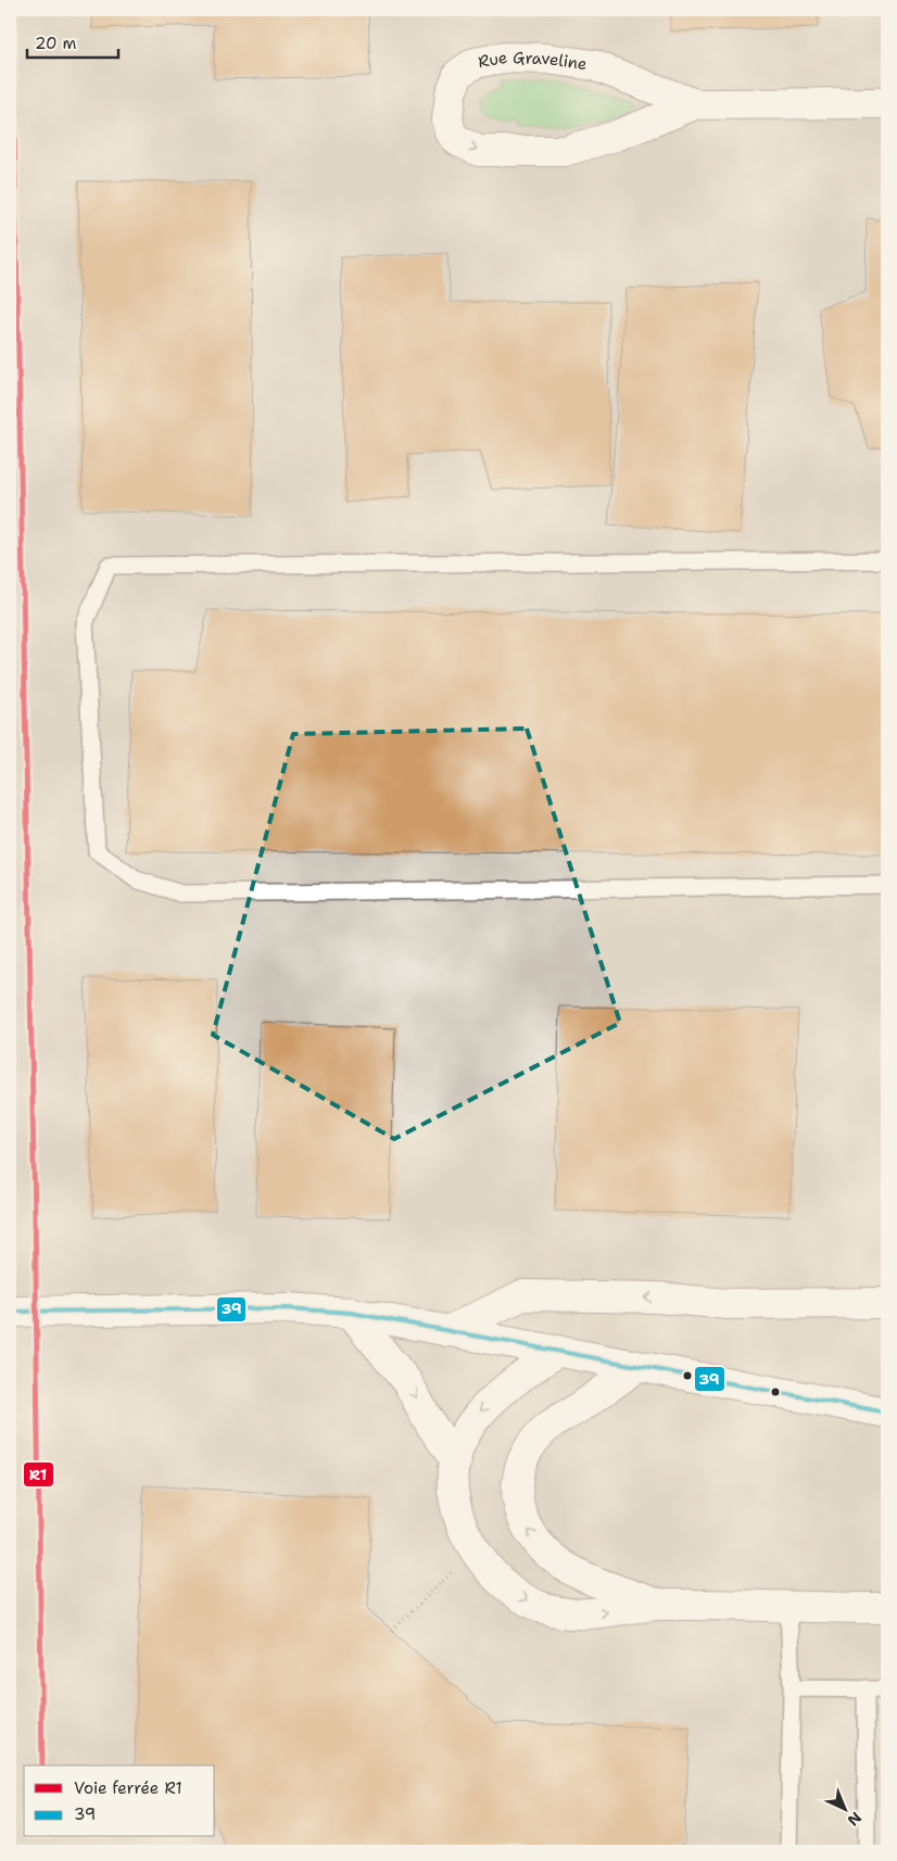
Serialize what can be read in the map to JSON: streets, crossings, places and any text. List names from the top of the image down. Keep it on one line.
{"streets":{"street":["Rue Graveline"]},"lines":["rail line R1","transit line 39"],"legend":["Voie ferrée R1","39"],"scale_bar":"20 m","north":"bottom right"}
